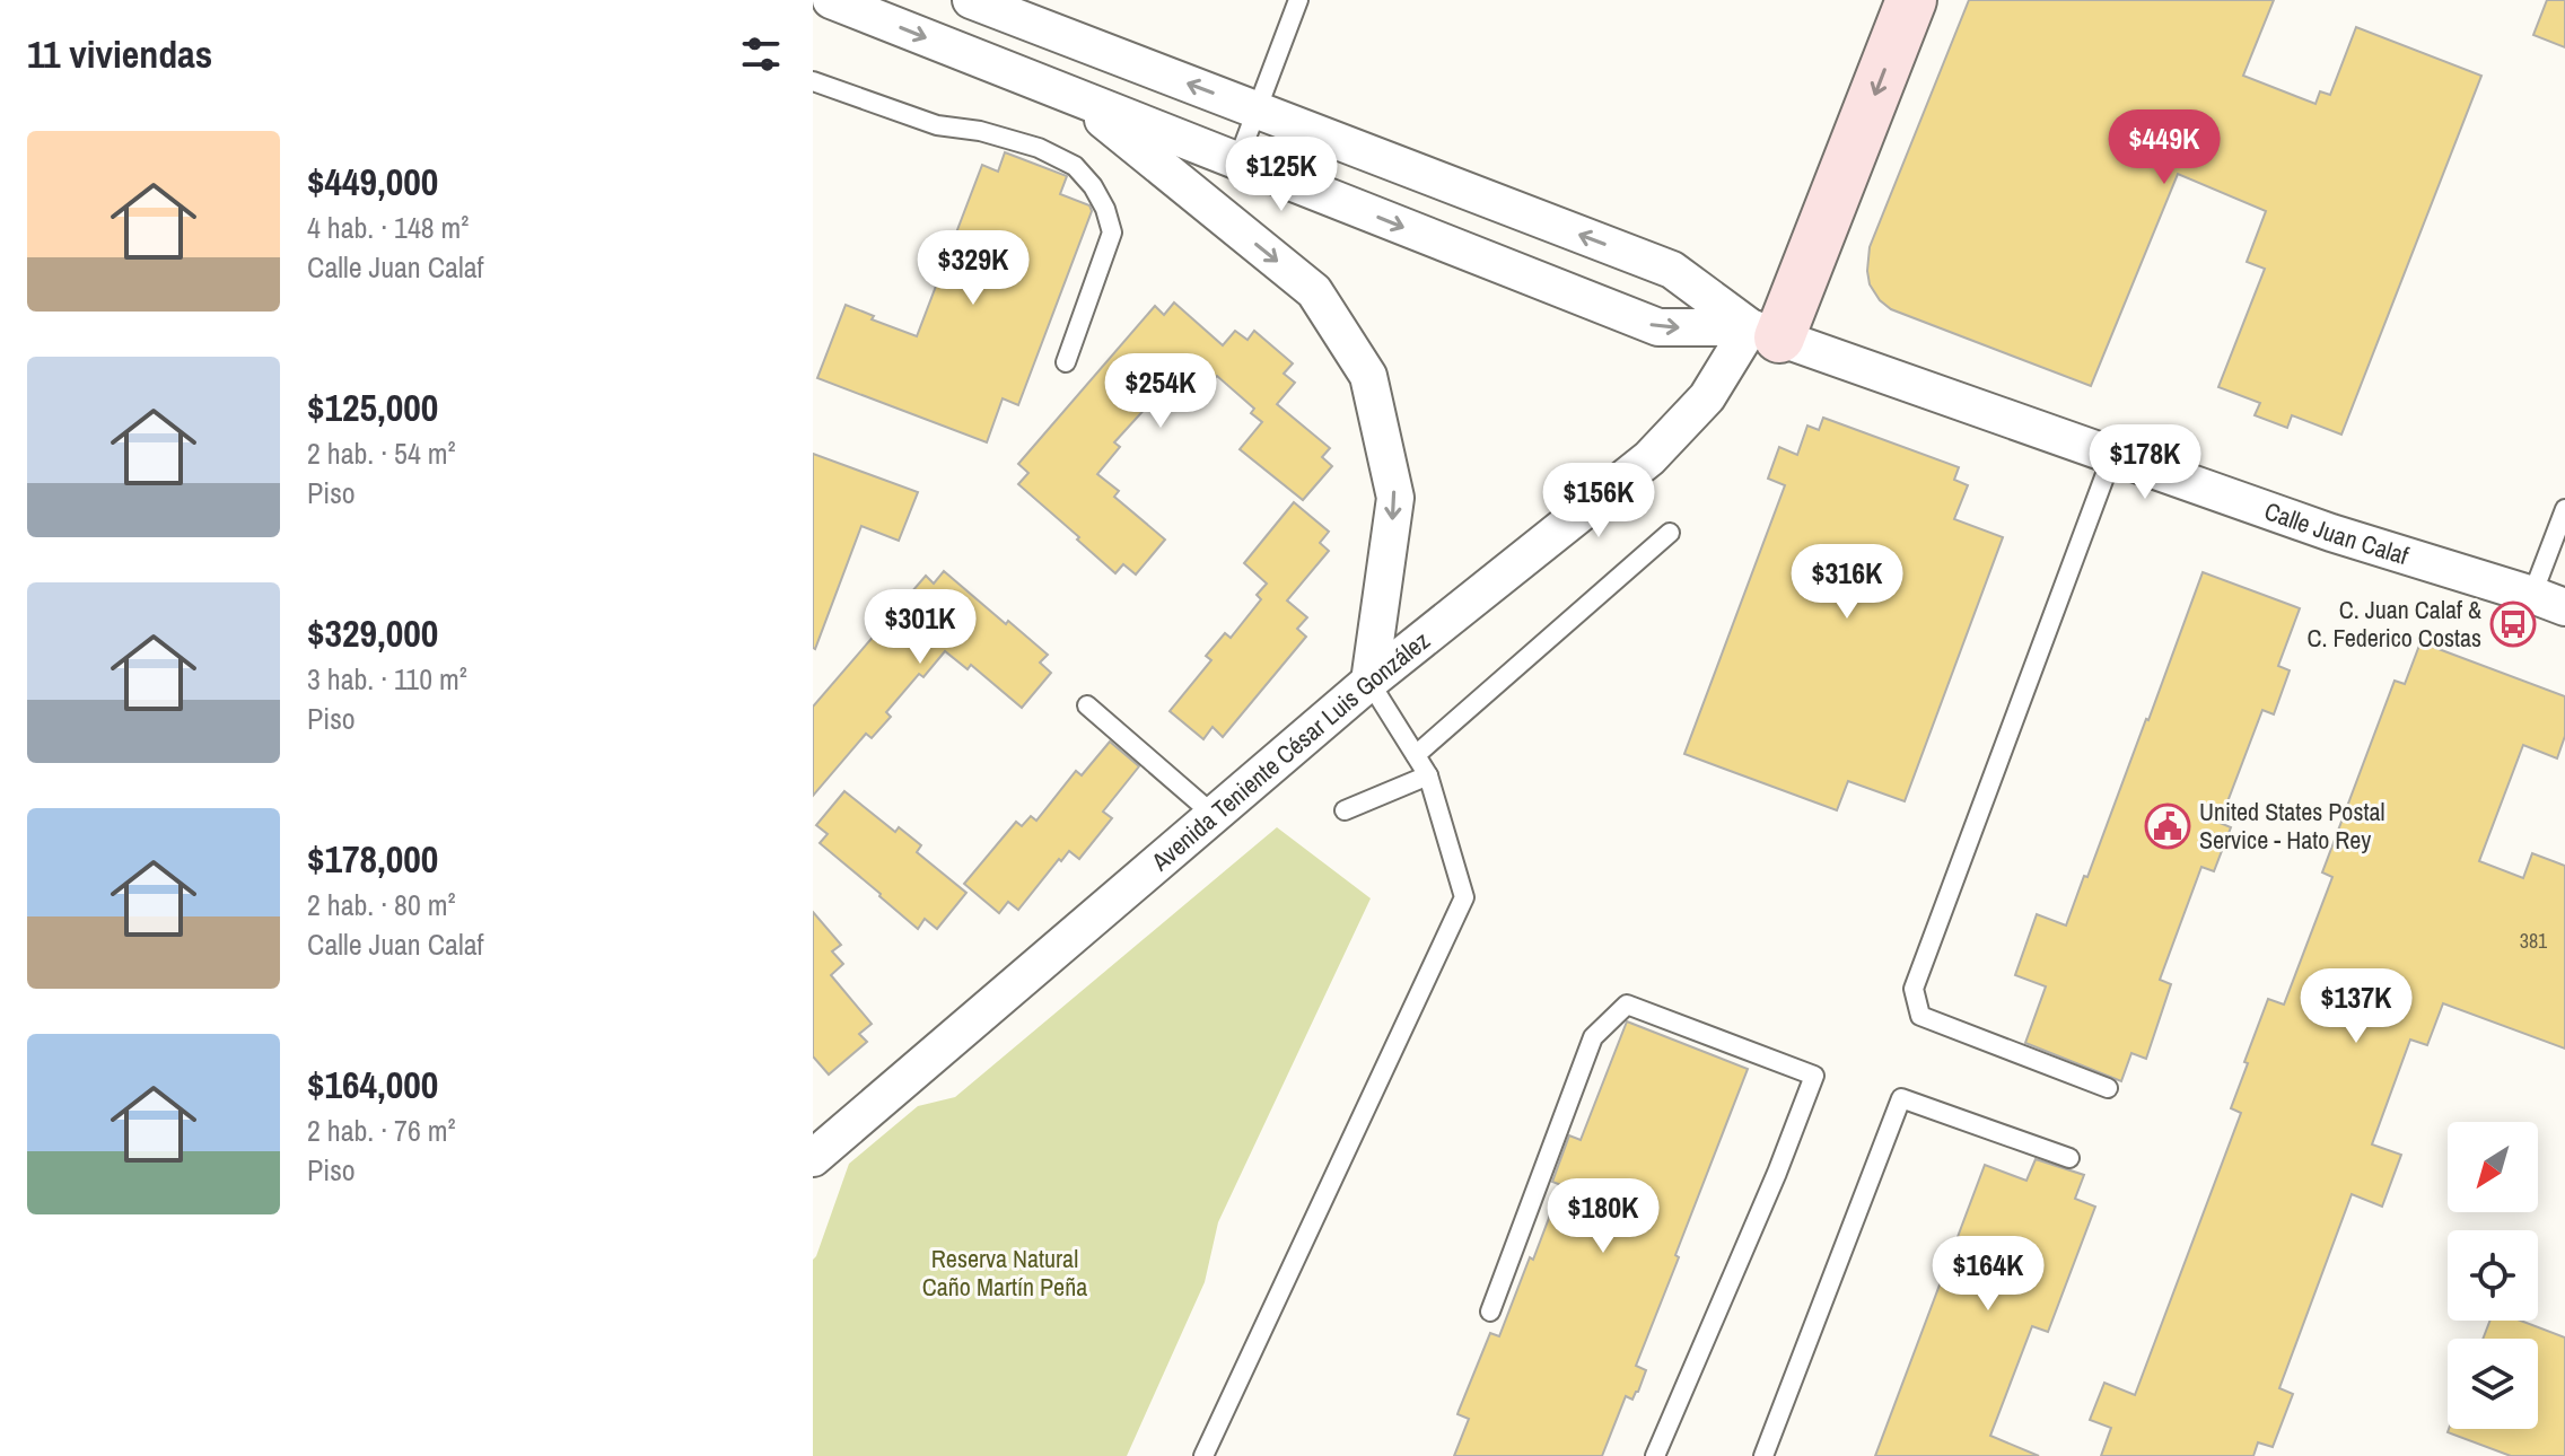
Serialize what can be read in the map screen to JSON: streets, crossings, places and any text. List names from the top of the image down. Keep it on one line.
{"streets":{"street":["Calle Juan Calaf","Avenida Teniente César Luis González"]},"crossings":[["Calle Juan Calaf","Avenida Teniente César Luis González"]],"parks":["Reserva Natural Caño Martín Peña"],"places":{"bus stop":["C. Juan Calaf & C. Federico Costas"],"public building":["United States Postal Service - Hato Rey"]},"house_numbers":["381"],"north":"bottom left","page":{"heading":"11 viviendas","list":[{"name":"$449,000","note":"4 hab. · 148 m² · Calle Juan Calaf"},{"name":"$125,000","note":"2 hab. · 54 m² · Piso"},{"name":"$329,000","note":"3 hab. · 110 m² · Piso"},{"name":"$178,000","note":"2 hab. · 80 m² · Calle Juan Calaf"},{"name":"$164,000","note":"2 hab. · 76 m² · Piso"}],"price":["$449K","$125K","$329K","$254K","$178K","$156K","$316K","$301K","$137K","$180K","$164K"]}}
